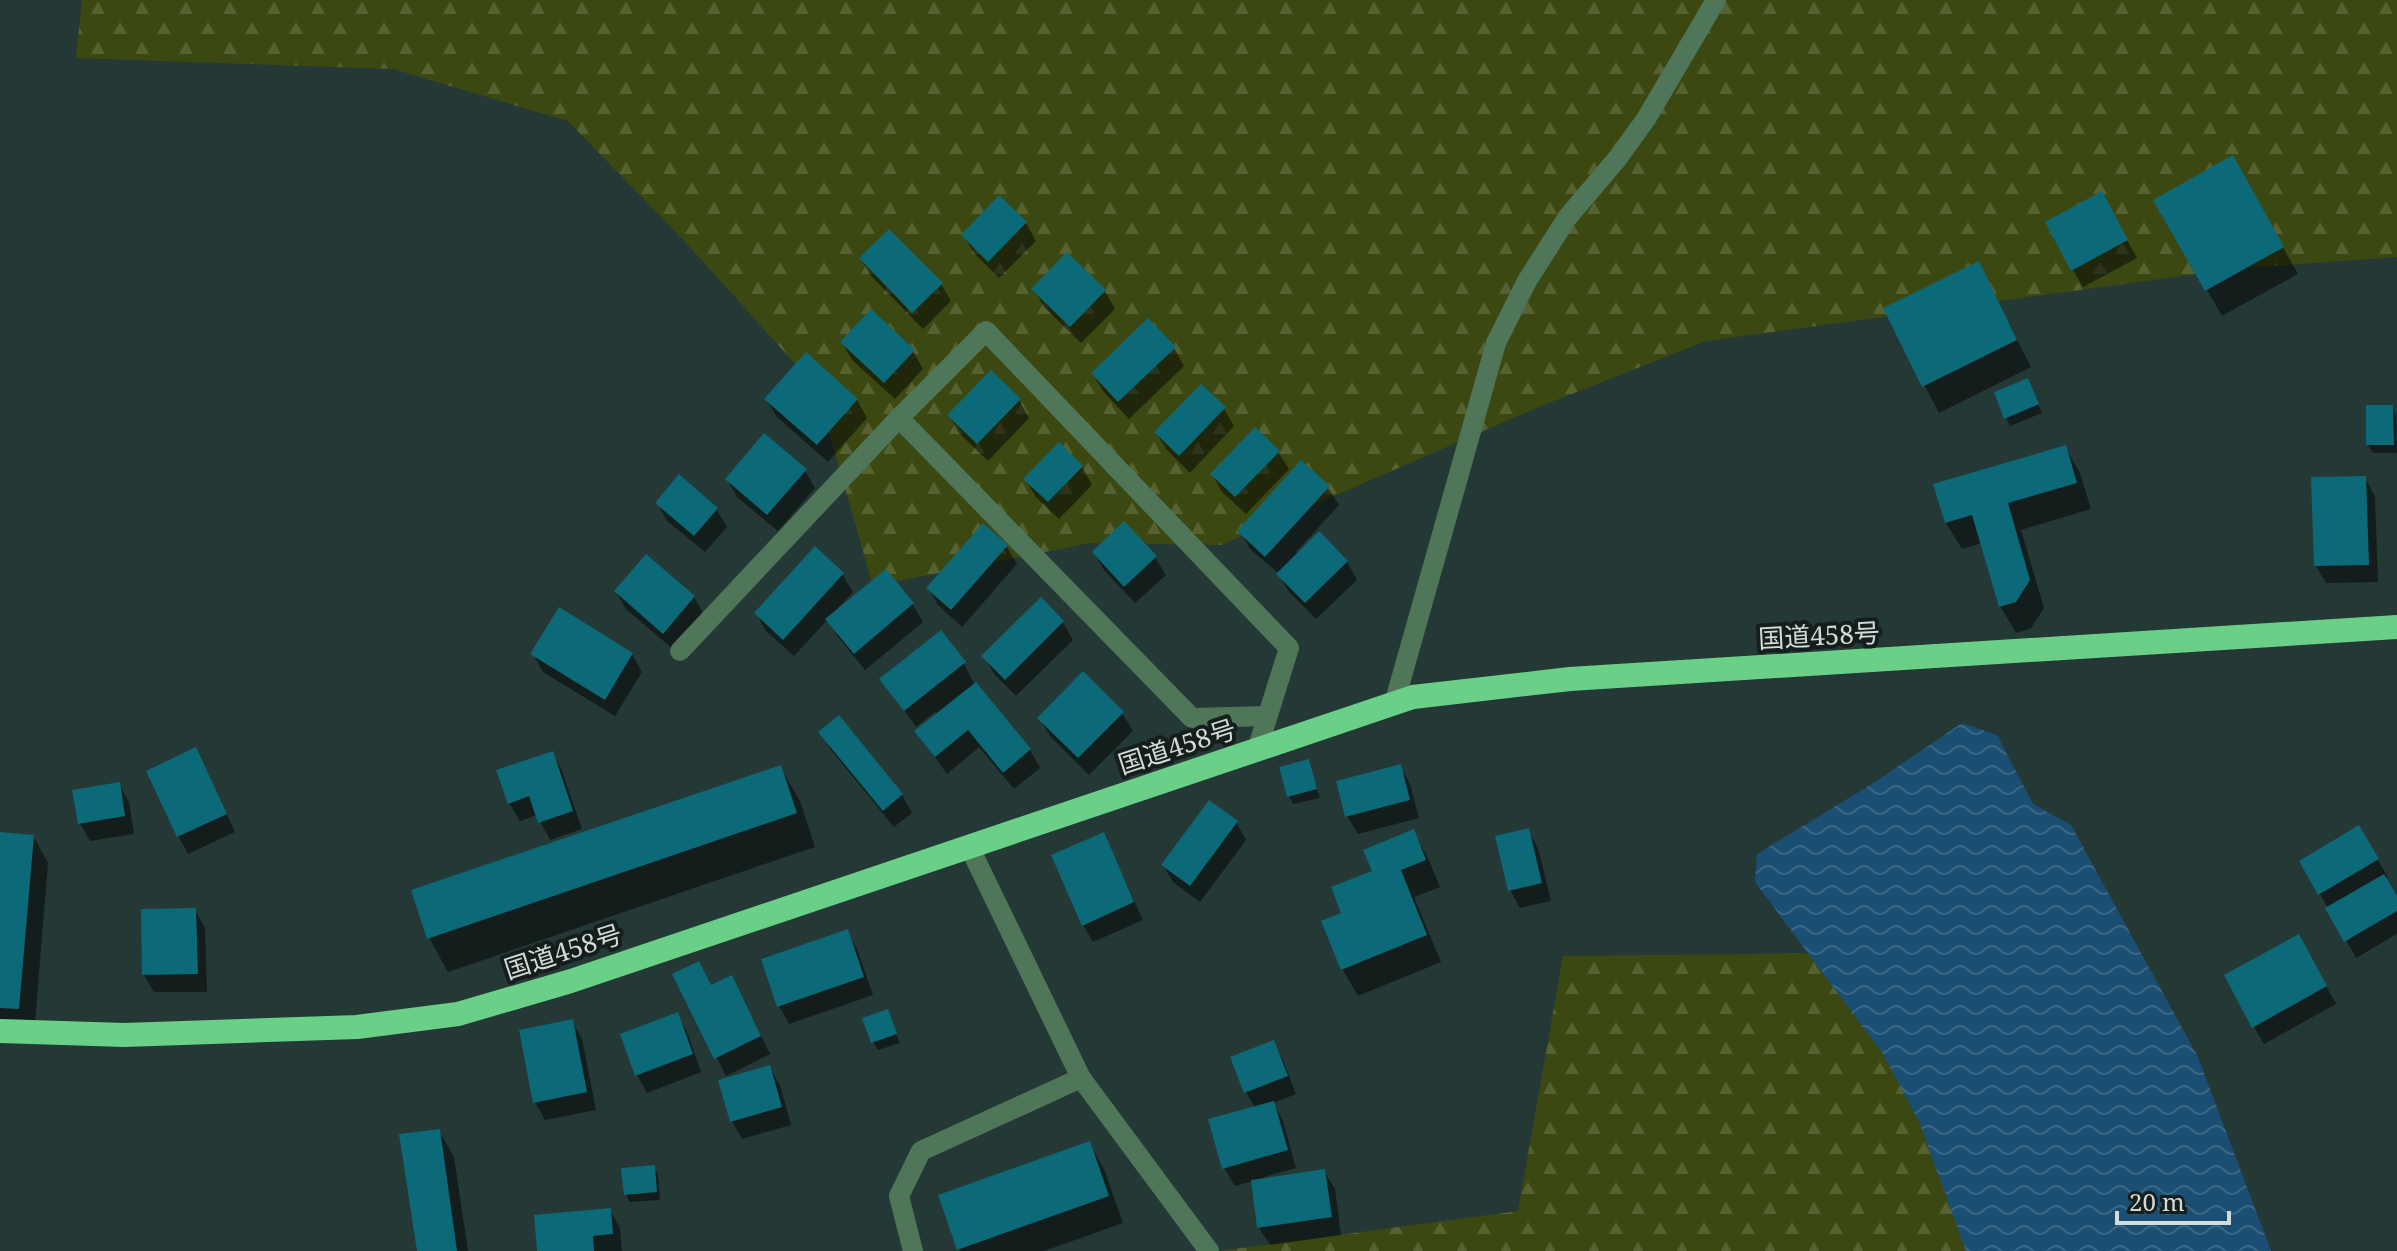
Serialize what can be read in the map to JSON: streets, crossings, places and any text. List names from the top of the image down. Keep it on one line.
{"streets":{"highway":["国道458号"]},"scale_bar":"20 m"}
